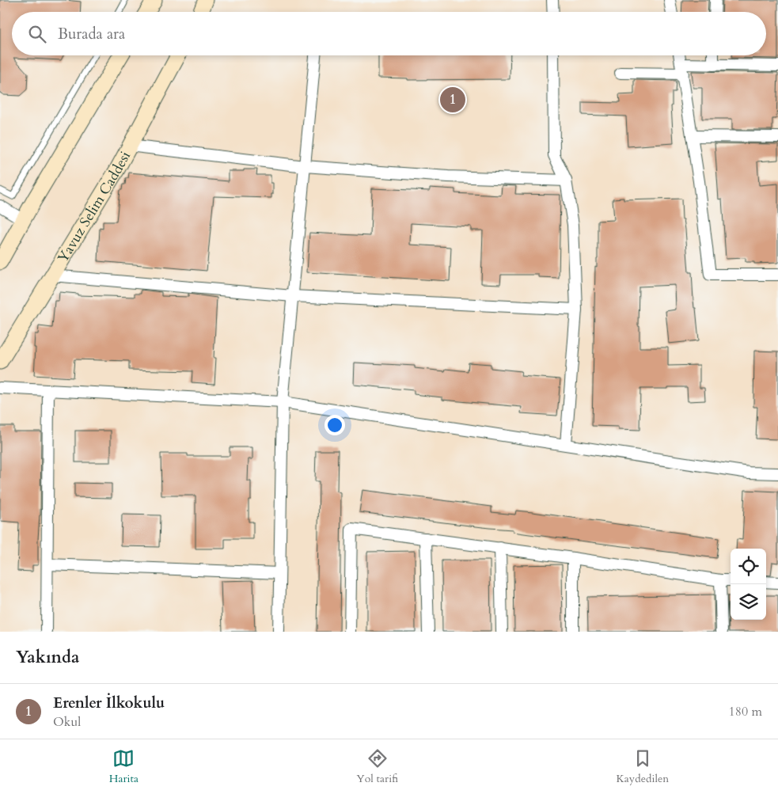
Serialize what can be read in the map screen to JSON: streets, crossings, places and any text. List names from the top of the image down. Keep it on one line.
{"streets":{"main road":["Yavuz Selim Caddesi"]},"page":{"search":"Burada ara","pins":"1","heading":"Yakında","list":[{"mark":"1","name":"Erenler İlkokulu","note":"Okul","value":"180 m"}],"nav":["Harita","Yol tarifi","Kaydedilen"]}}
